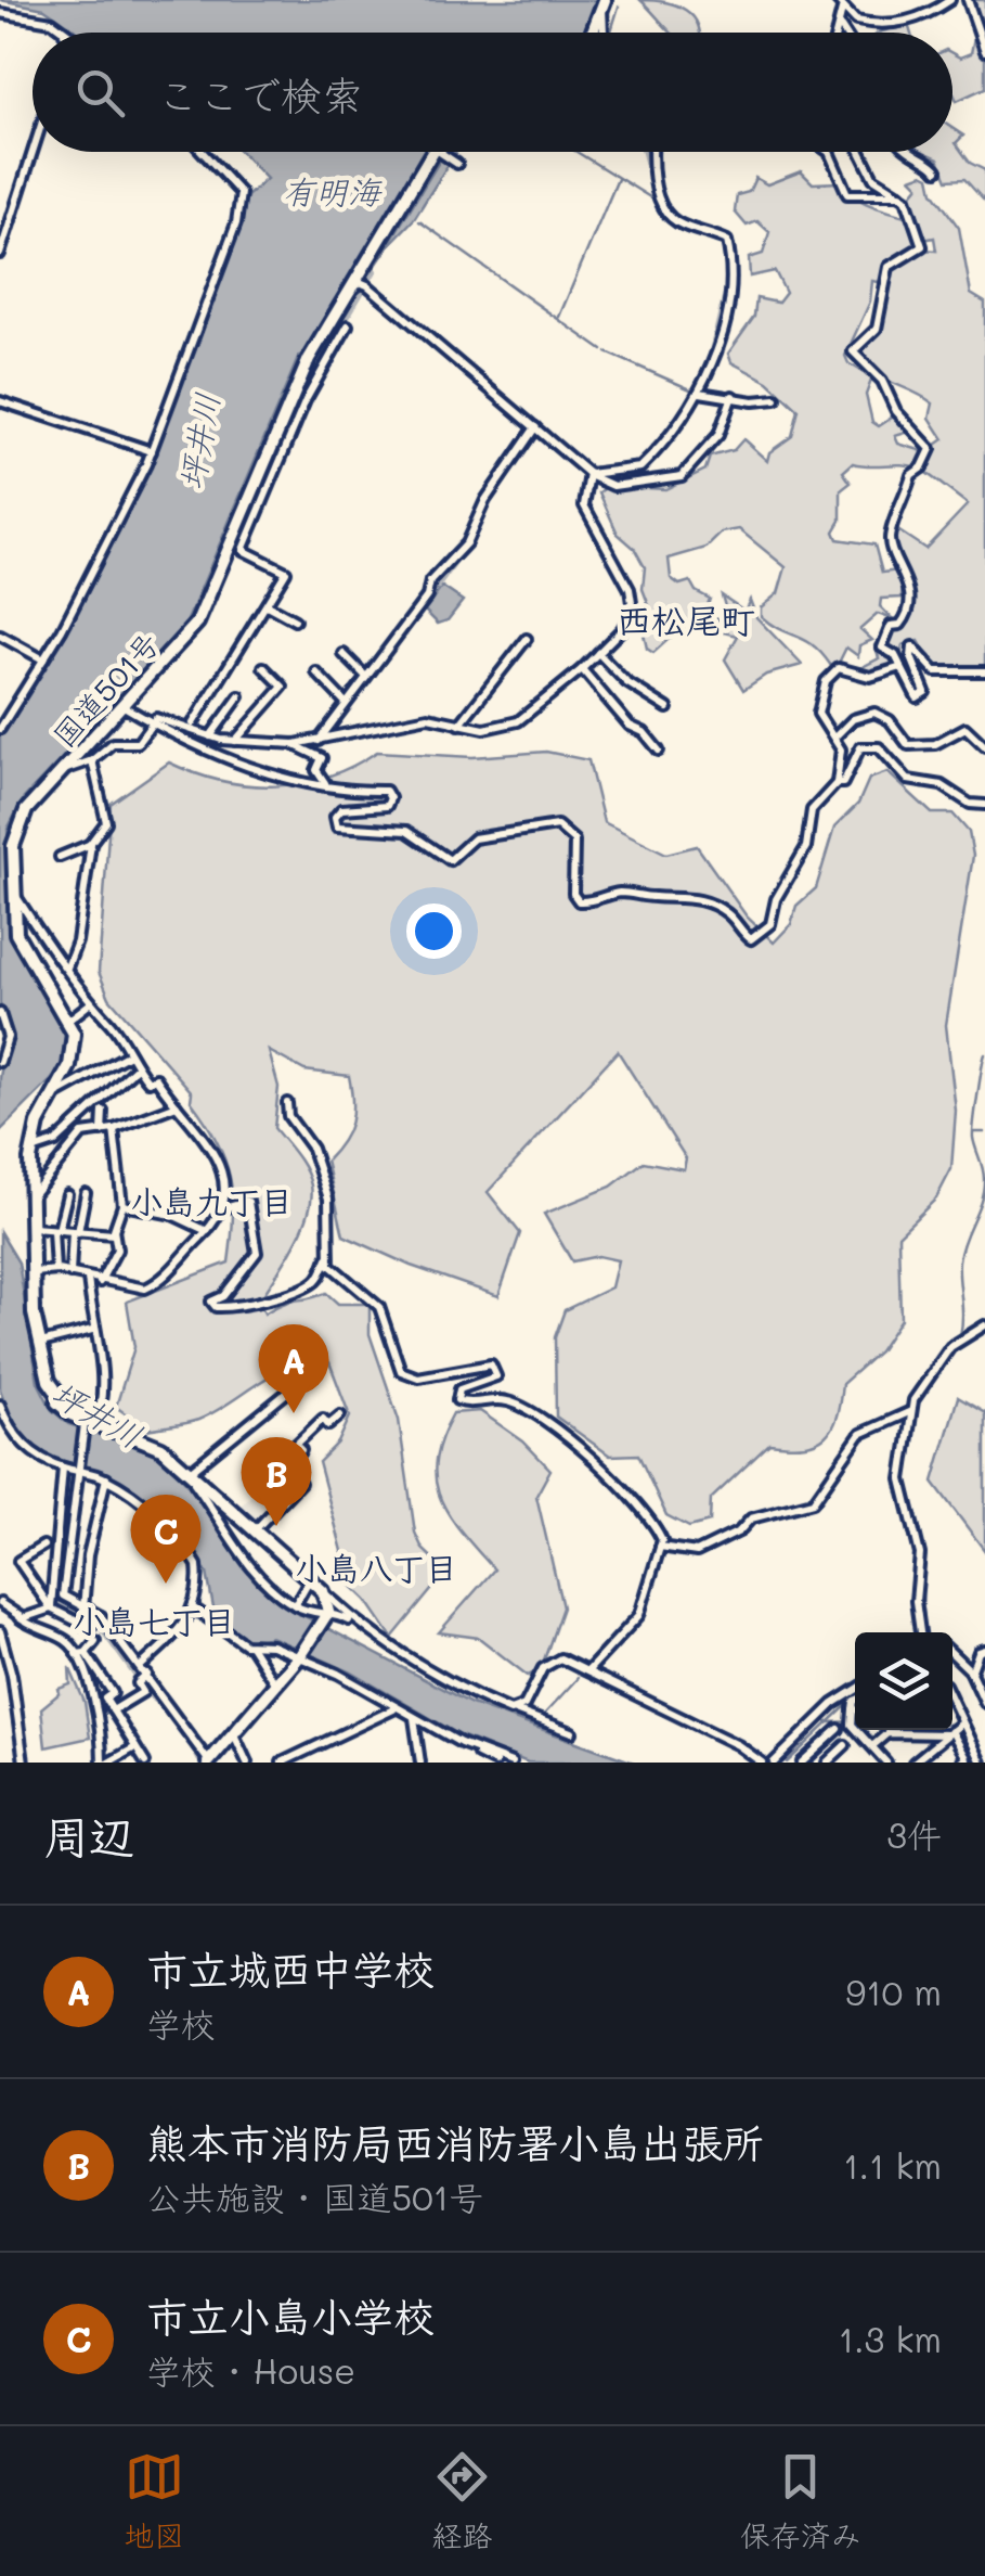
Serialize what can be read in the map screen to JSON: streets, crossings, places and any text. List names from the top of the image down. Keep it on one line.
{"streets":{"highway":["国道501号"]},"districts":["西松尾町","小島九丁目","小島八丁目","小島七丁目"],"water":["有明海","坪井川"],"page":{"search":"ここで検索","pins":["A","B","C"],"heading":["周辺","3件"],"list":[{"mark":"A","name":"市立城西中学校","note":"学校","value":"910 m"},{"mark":"B","name":"熊本市消防局西消防署小島出張所","note":"公共施設 · 国道501号","value":"1.1 km"},{"mark":"C","name":"市立小島小学校","note":"学校 · House","value":"1.3 km"}],"nav":["地図","経路","保存済み"]}}
